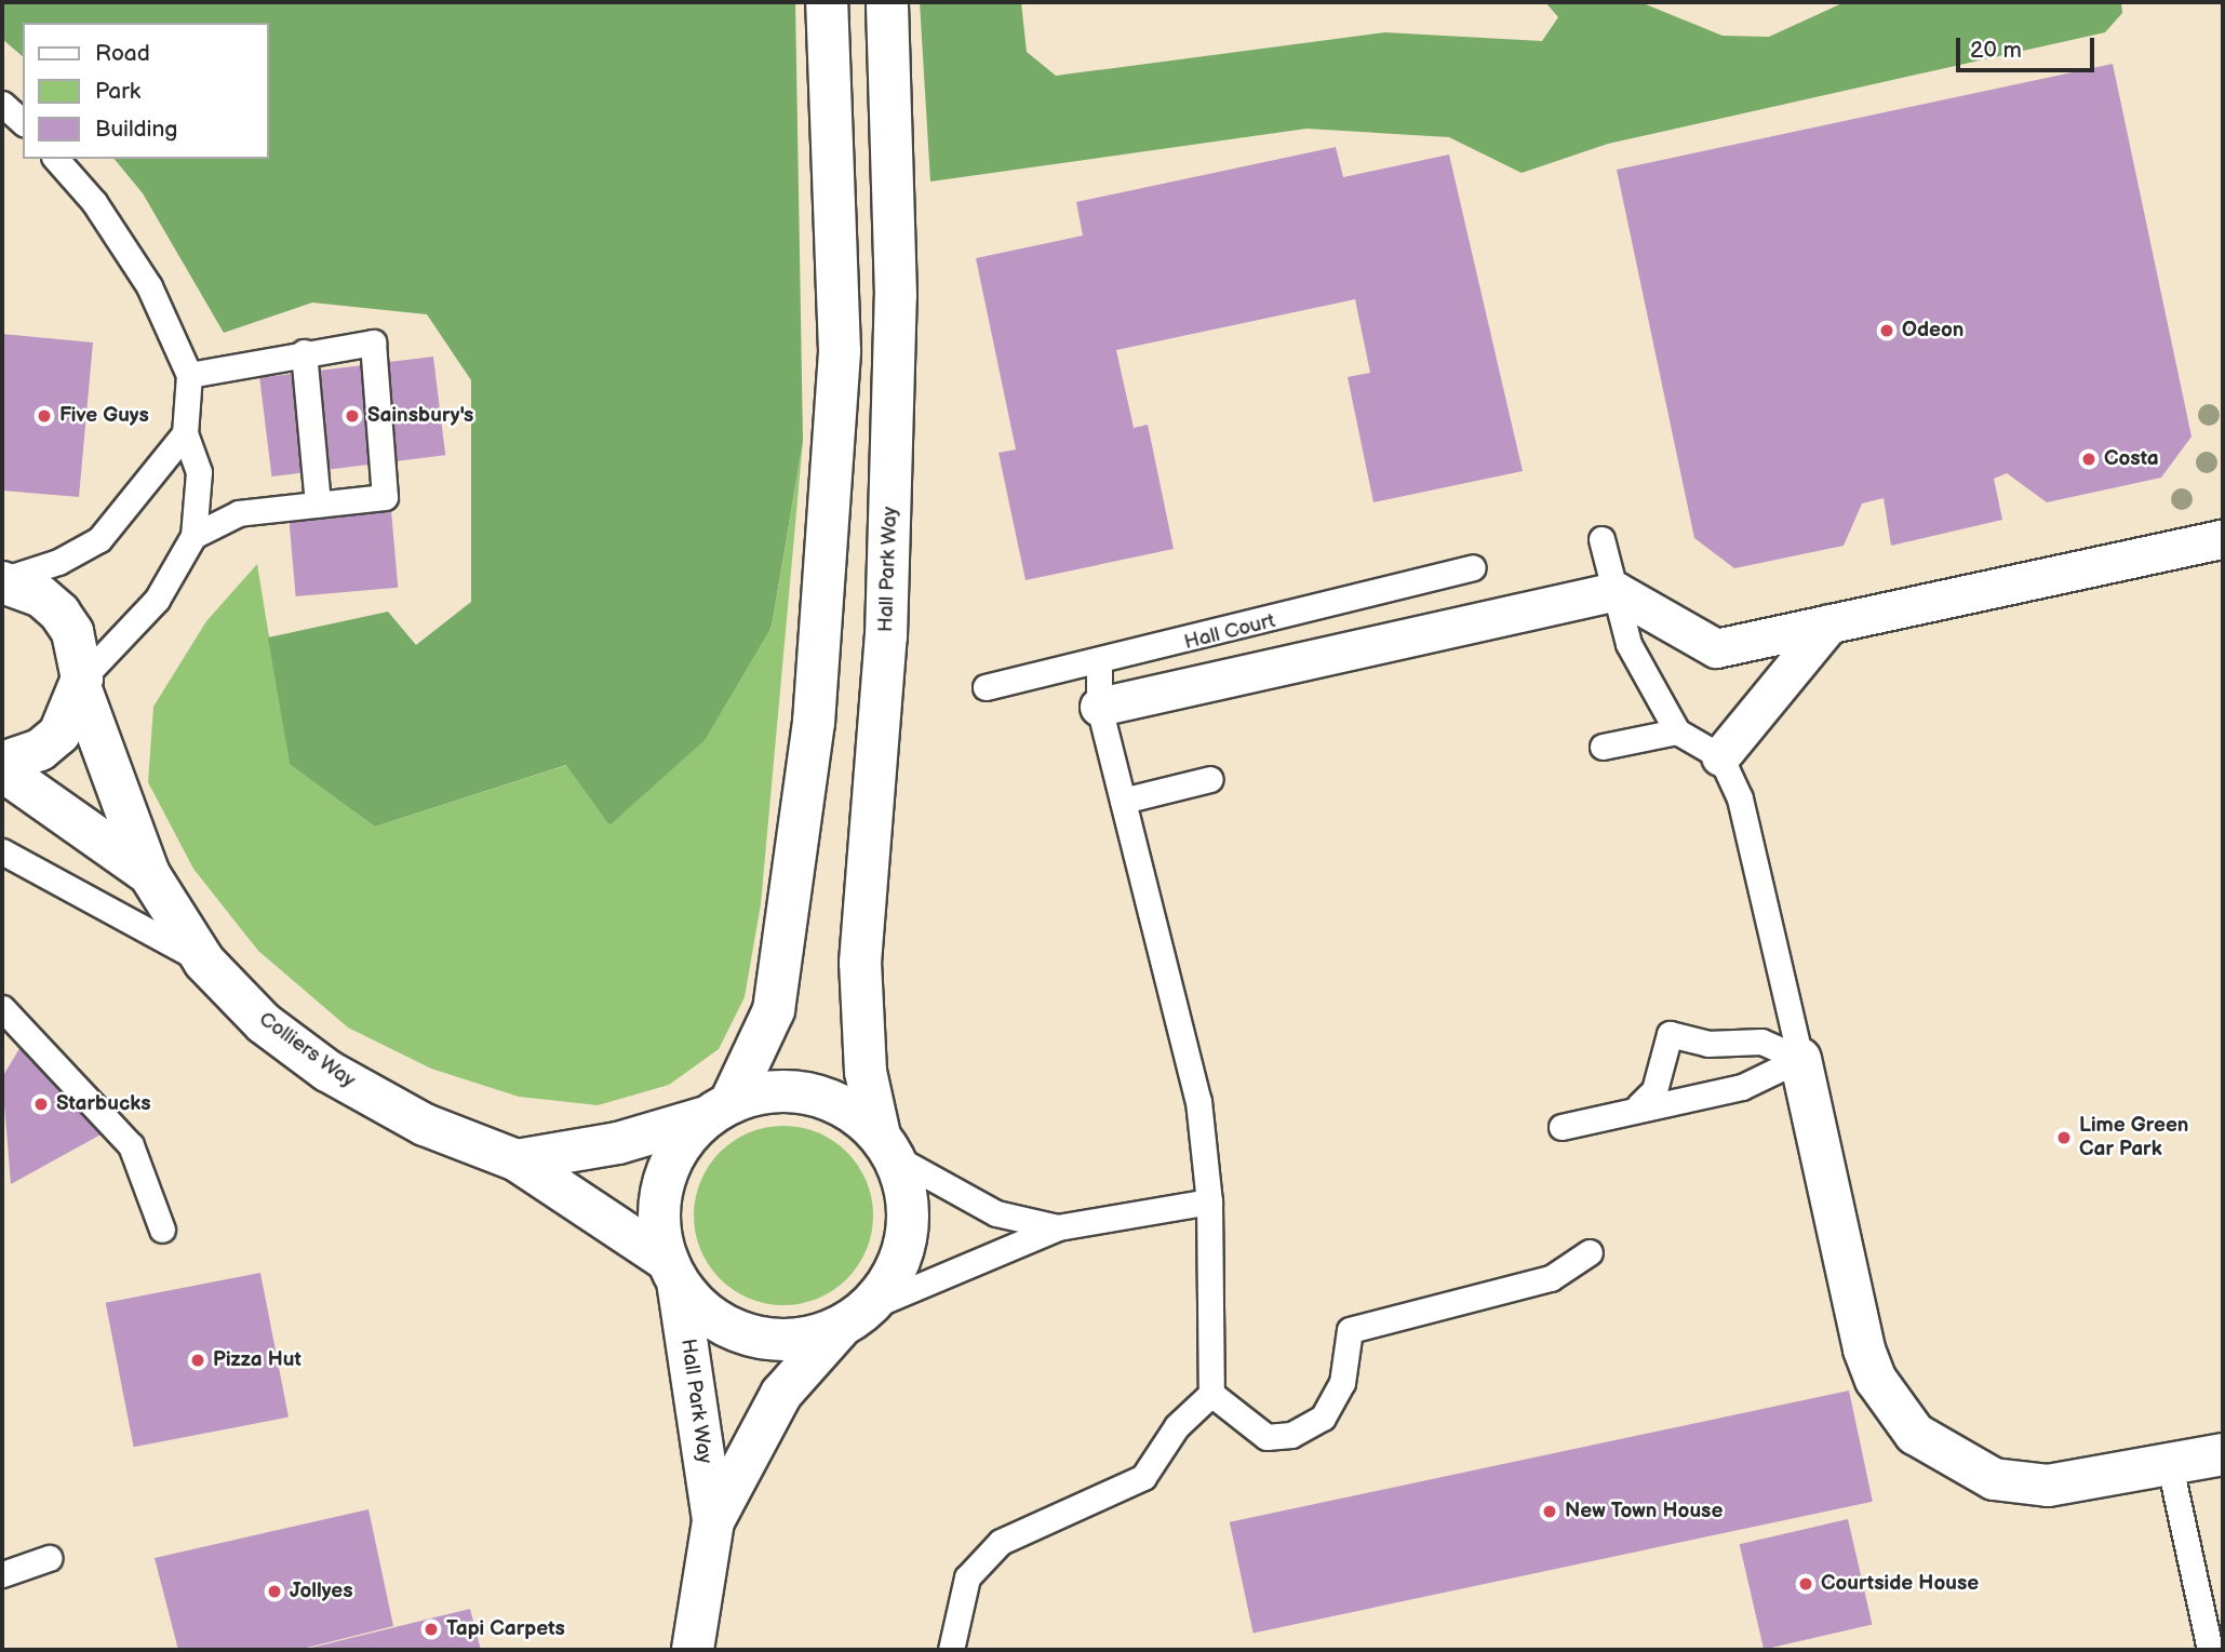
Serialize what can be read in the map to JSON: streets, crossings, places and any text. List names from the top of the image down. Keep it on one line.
{"streets":{"main road":["Hall Park Way","Colliers Way"],"lane":["Hall Court"]},"crossings":[["Hall Park Way","Colliers Way"]],"places":["Odeon","Five Guys","Sainsbury's","Costa","Starbucks","Lime Green Car Park","Pizza Hut","New Town House","Courtside House","Jollyes","Tapi Carpets"],"legend":["Road","Park","Building"],"scale_bar":"20 m"}
